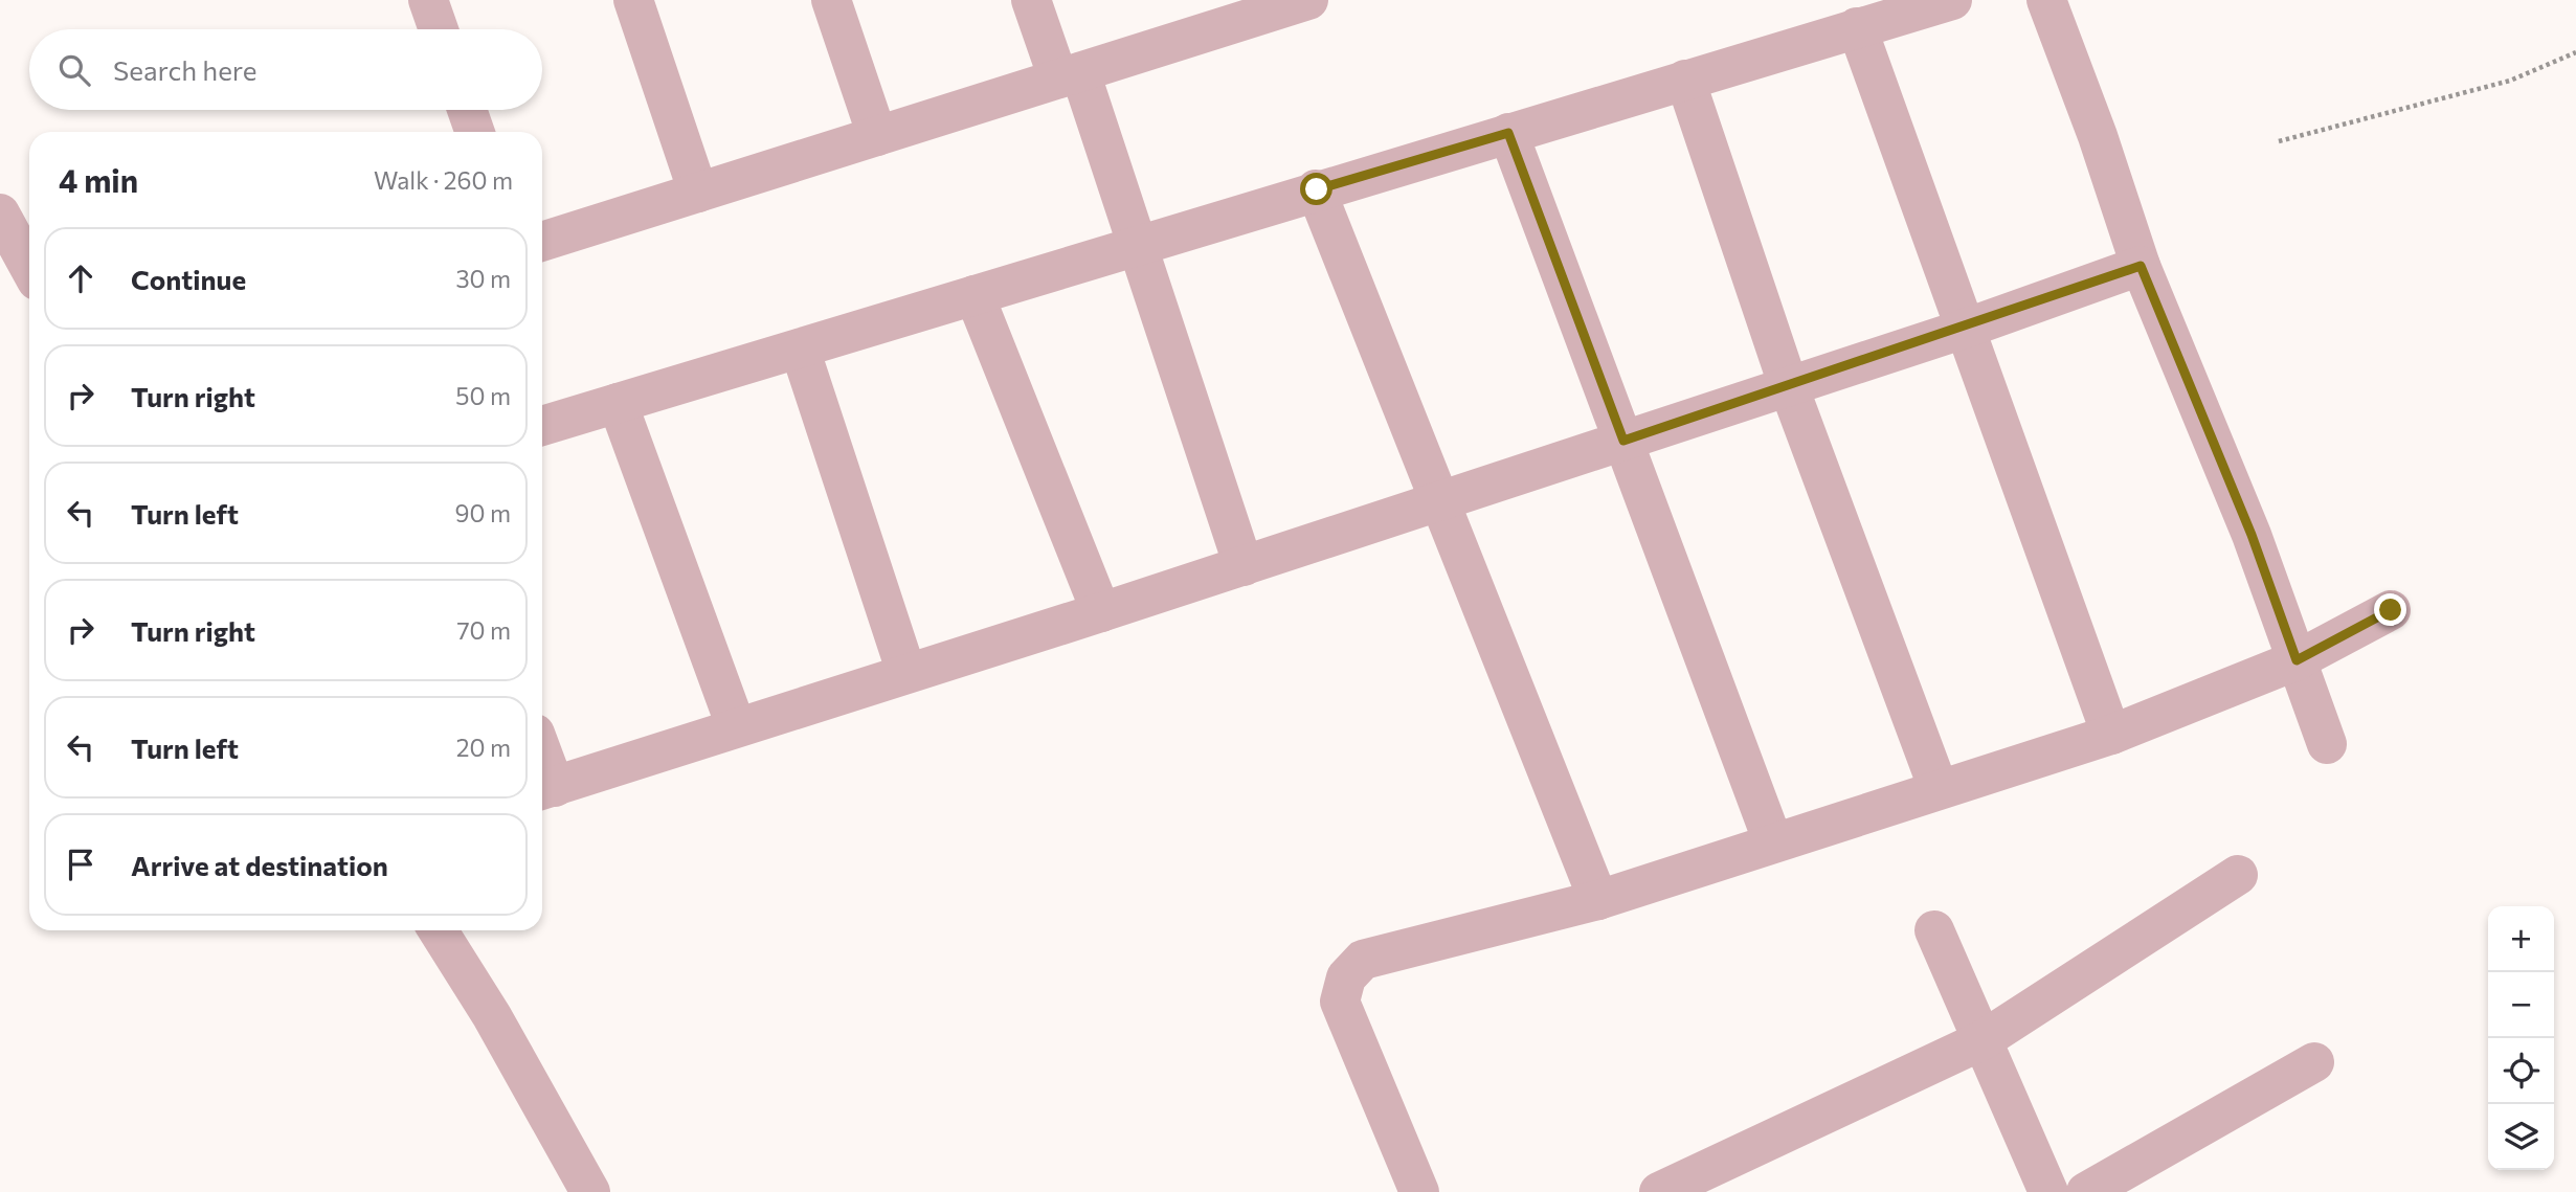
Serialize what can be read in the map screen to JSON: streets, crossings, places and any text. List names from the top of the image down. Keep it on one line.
{"page":{"search":"Search here","heading":["4 min","Walk · 260 m"],"list":[["Continue","30 m"],["Turn right","50 m"],["Turn left","90 m"],["Turn right","70 m"],["Turn left","20 m"],"Arrive at destination"],"map_buttons":["+","−"]}}
